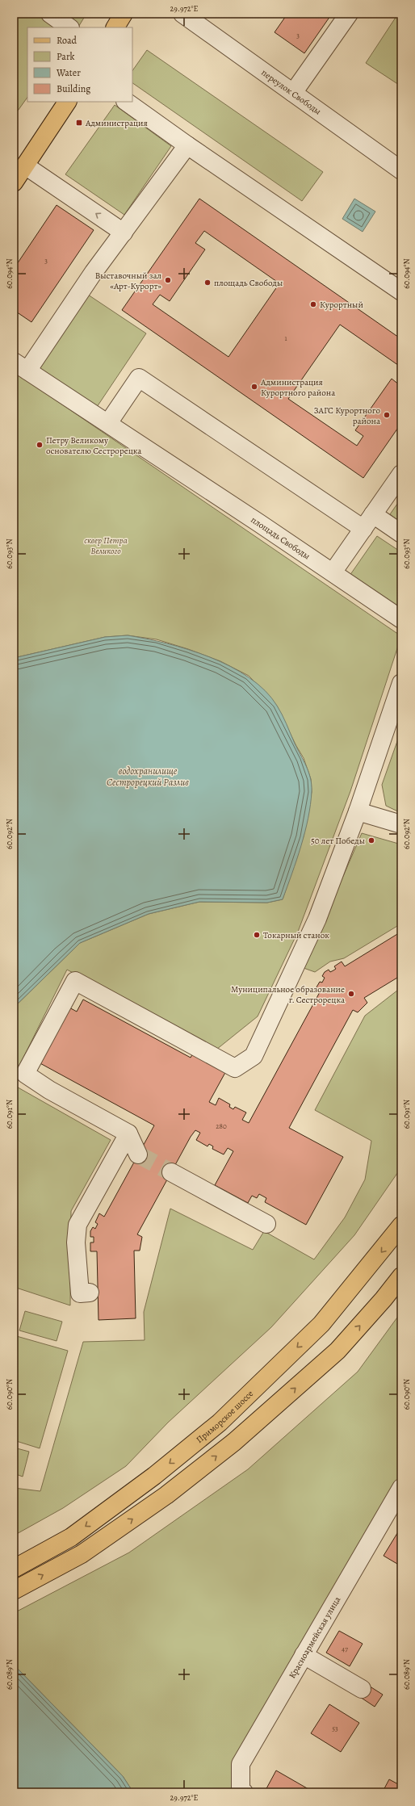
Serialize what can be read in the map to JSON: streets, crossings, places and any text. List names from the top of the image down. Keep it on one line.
{"streets":{"main road":["Приморское шоссе"],"street":["переулок Свободы","площадь Свободы","Красноармейская улица"]},"water":["водохранилище Сестрорецкий Разлив"],"parks":["сквер Петра Великого"],"places":{"transit":["Администрация"],"other":["Выставочный зал «Арт-Курорт»","площадь Свободы","Курортный","Администрация Курортного района","ЗАГС Курортного района","Петру Великому основателю Сестрорецка","50 лет Победы","Токарный станок","Муниципальное образование г. Сестрорецка"]},"house_numbers":["3","3","1","280","47","53"],"legend":["Road","Park","Water","Building"],"coordinates":["29.972°E","60.094°N","60.093°N","60.092°N","60.091°N","60.090°N","60.089°N"]}
